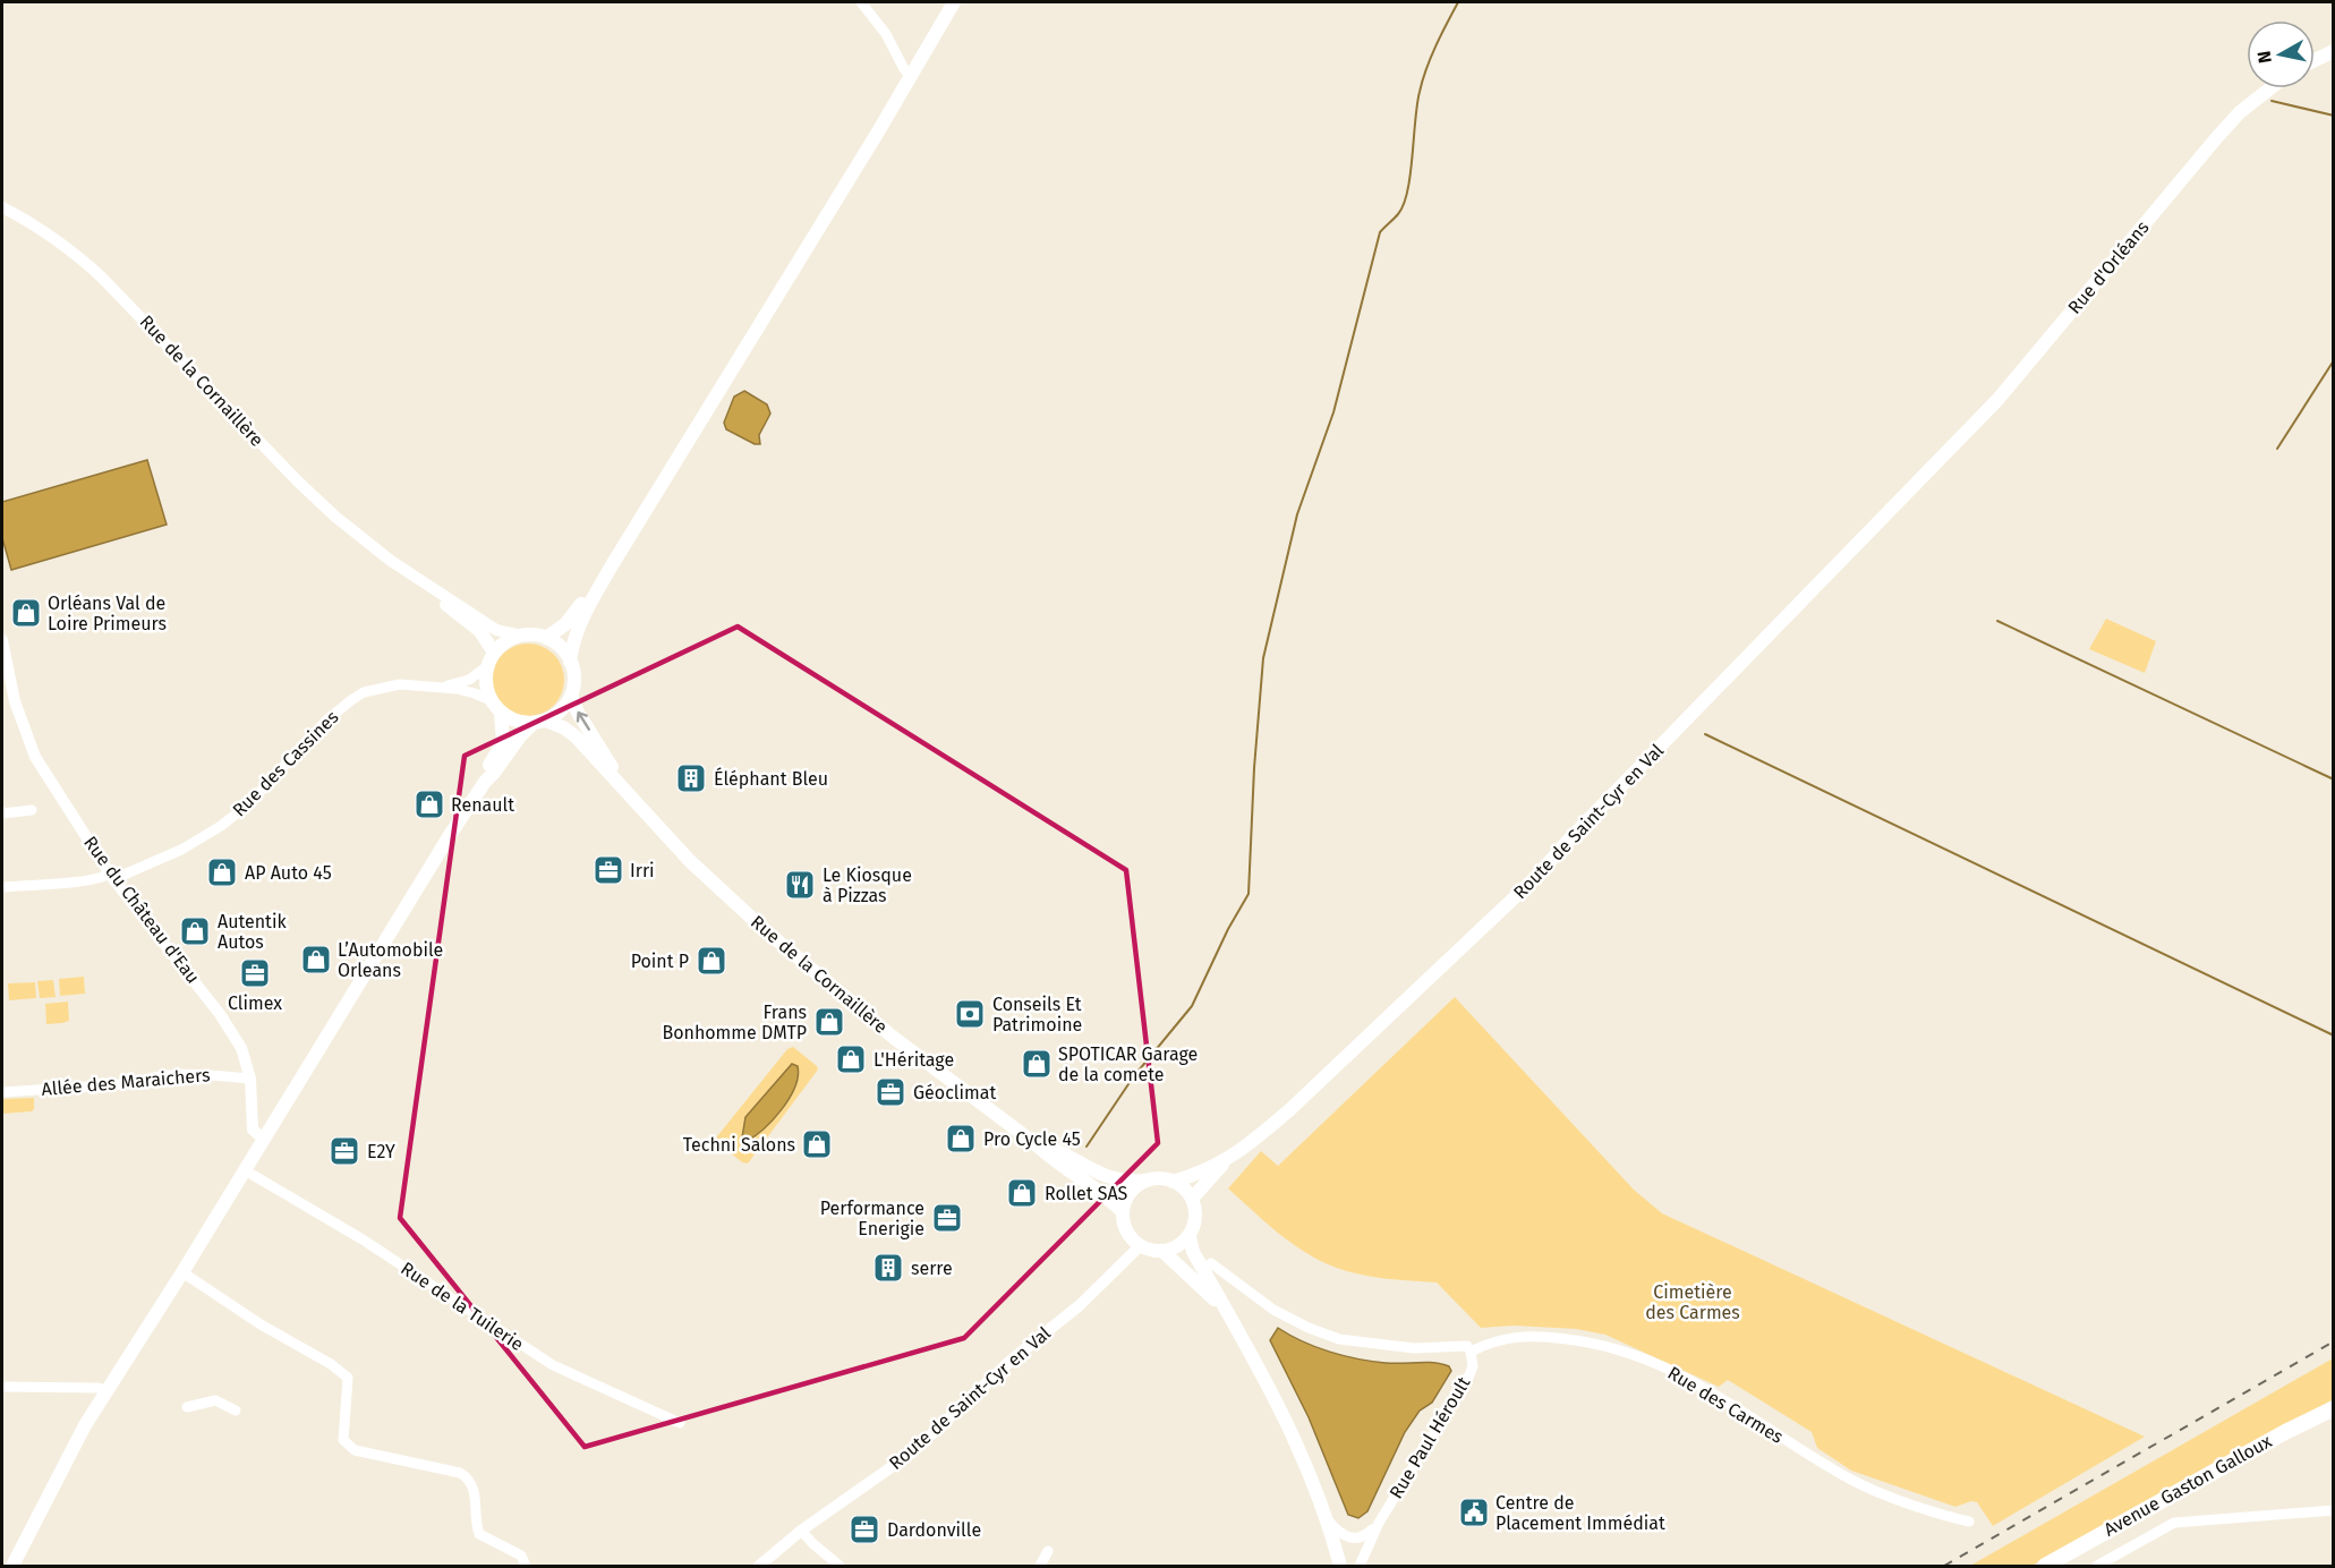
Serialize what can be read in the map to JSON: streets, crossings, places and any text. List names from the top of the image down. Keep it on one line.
{"streets":{"main road":["Rue d'Orléans","Rue de la Cornaillère","Route de Saint-Cyr en Val","Avenue Gaston Galloux"],"street":["Rue des Cassines","Rue du Château d'Eau","Allée des Maraichers","Rue de la Tuilerie","Rue des Carmes","Rue Paul Héroult"]},"crossings":[["Rue d'Orléans","Route de Saint-Cyr en Val"],["Rue de la Cornaillère","Rue des Cassines"],["Rue de la Cornaillère","Route de Saint-Cyr en Val"],["Rue des Cassines","Rue du Château d'Eau"],["Rue du Château d'Eau","Allée des Maraichers"],["Rue des Carmes","Rue Paul Héroult"]],"parks":["Cimetière des Carmes"],"places":{"shop":["Orléans Val de Loire Primeurs","Renault","AP Auto 45","Autentik Autos","L’Automobile Orleans","Point P","Frans Bonhomme DMTP","L'Héritage","SPOTICAR Garage de la comete","Pro Cycle 45","Techni Salons","Rollet SAS"],"building":["Éléphant Bleu","serre"],"office":["Irri","Climex","Géoclimat","E2Y","Performance Enerigie","Dardonville"],"restaurant":["Le Kiosque à Pizzas"],"bank":["Conseils Et Patrimoine"],"public building":["Centre de Placement Immédiat"]},"north":"left"}
